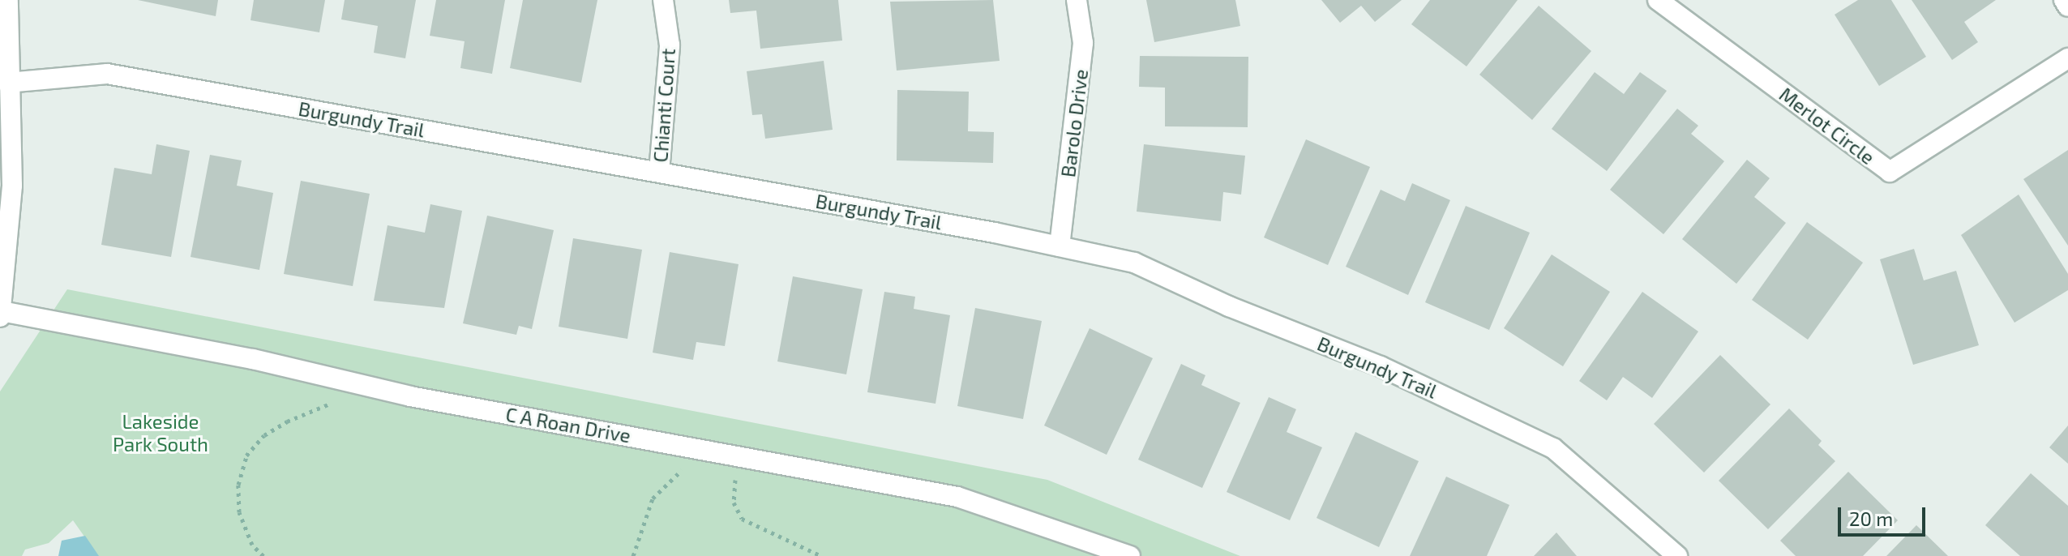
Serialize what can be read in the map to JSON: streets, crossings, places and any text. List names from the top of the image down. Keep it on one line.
{"streets":{"street":["Chianti Court","Burgundy Trail","Barolo Drive","Merlot Circle","C A Roan Drive"]},"crossings":[["Chianti Court","Burgundy Trail"],["Burgundy Trail","Barolo Drive"]],"parks":["Lakeside Park South"],"scale_bar":"20 m"}
